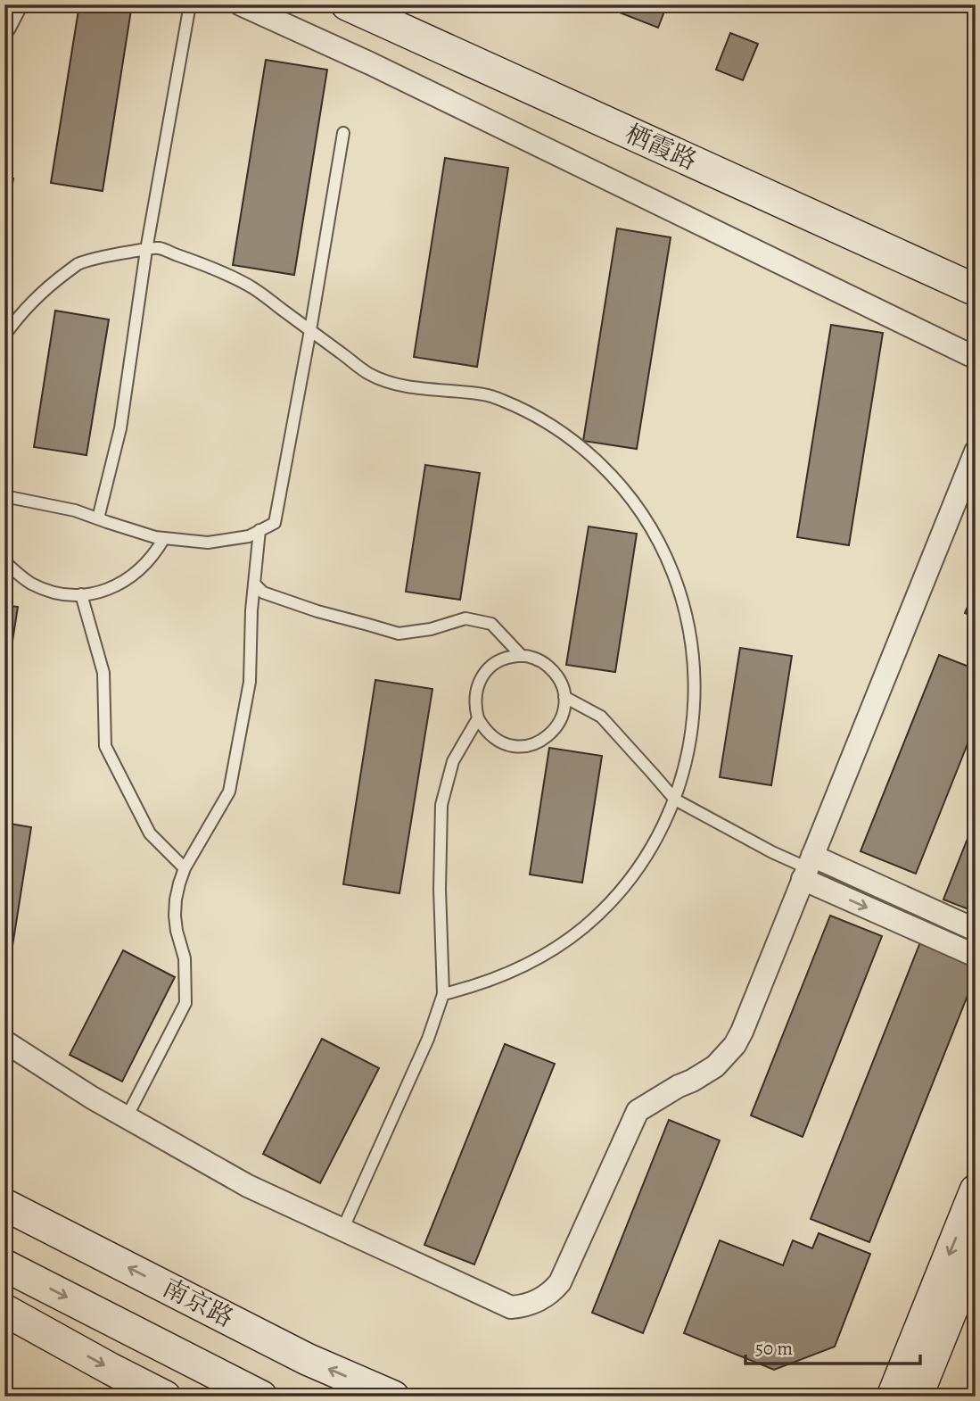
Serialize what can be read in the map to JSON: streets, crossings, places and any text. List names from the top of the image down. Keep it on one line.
{"streets":{"street":["栖霞路","南京路"]},"scale_bar":"50 m"}
